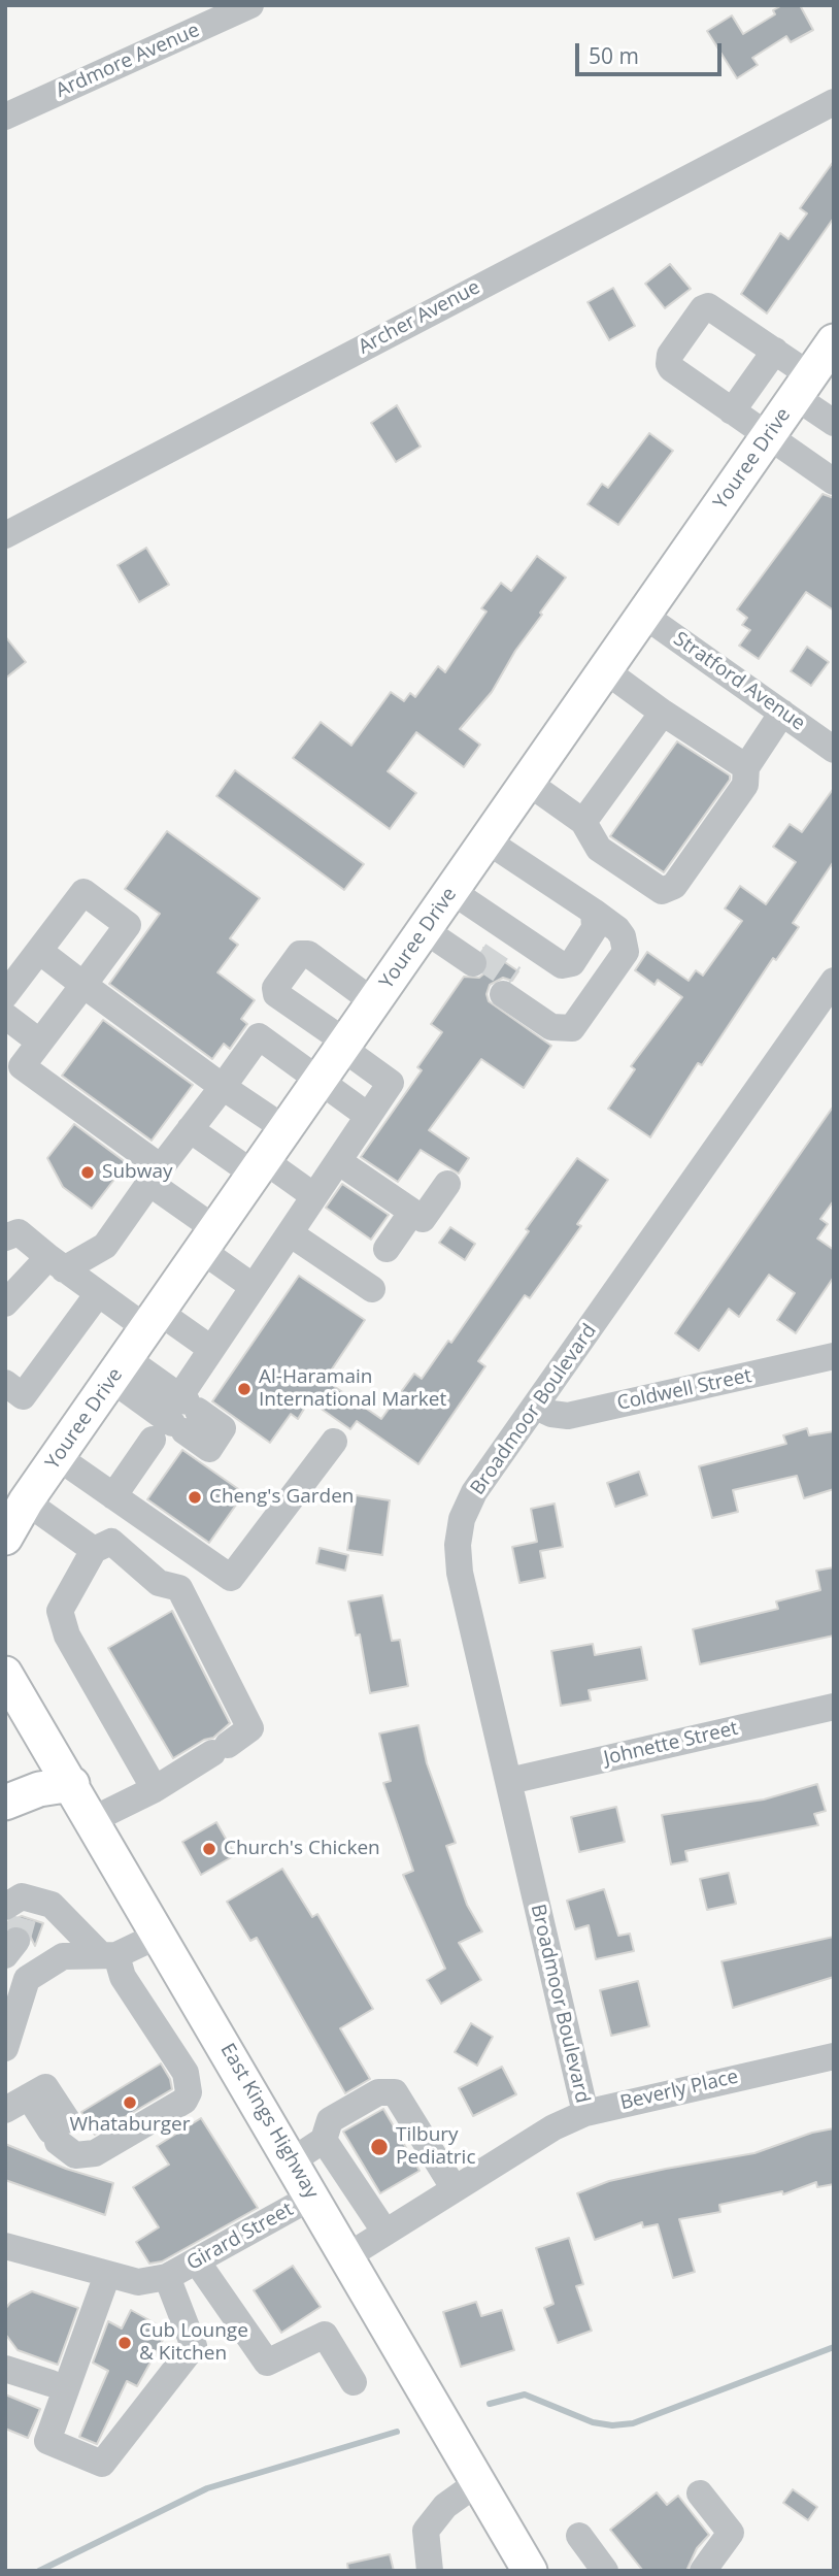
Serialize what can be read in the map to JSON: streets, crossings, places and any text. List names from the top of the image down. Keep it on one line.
{"streets":{"main road":["Youree Drive","East Kings Highway"],"street":["Ardmore Avenue","Archer Avenue","Stratford Avenue","Coldwell Street","Broadmoor Boulevard","Johnette Street","Beverly Place","Girard Street"]},"crossings":[["Youree Drive","Stratford Avenue"],["Coldwell Street","Broadmoor Boulevard"],["Broadmoor Boulevard","Johnette Street"],["Broadmoor Boulevard","Beverly Place"],["Beverly Place","East Kings Highway"],["East Kings Highway","Girard Street"]],"places":["Subway","Al-Haramain International Market","Cheng's Garden","Church's Chicken","Whataburger","Tilbury Pediatric","Cub Lounge & Kitchen"],"scale_bar":"50 m"}
